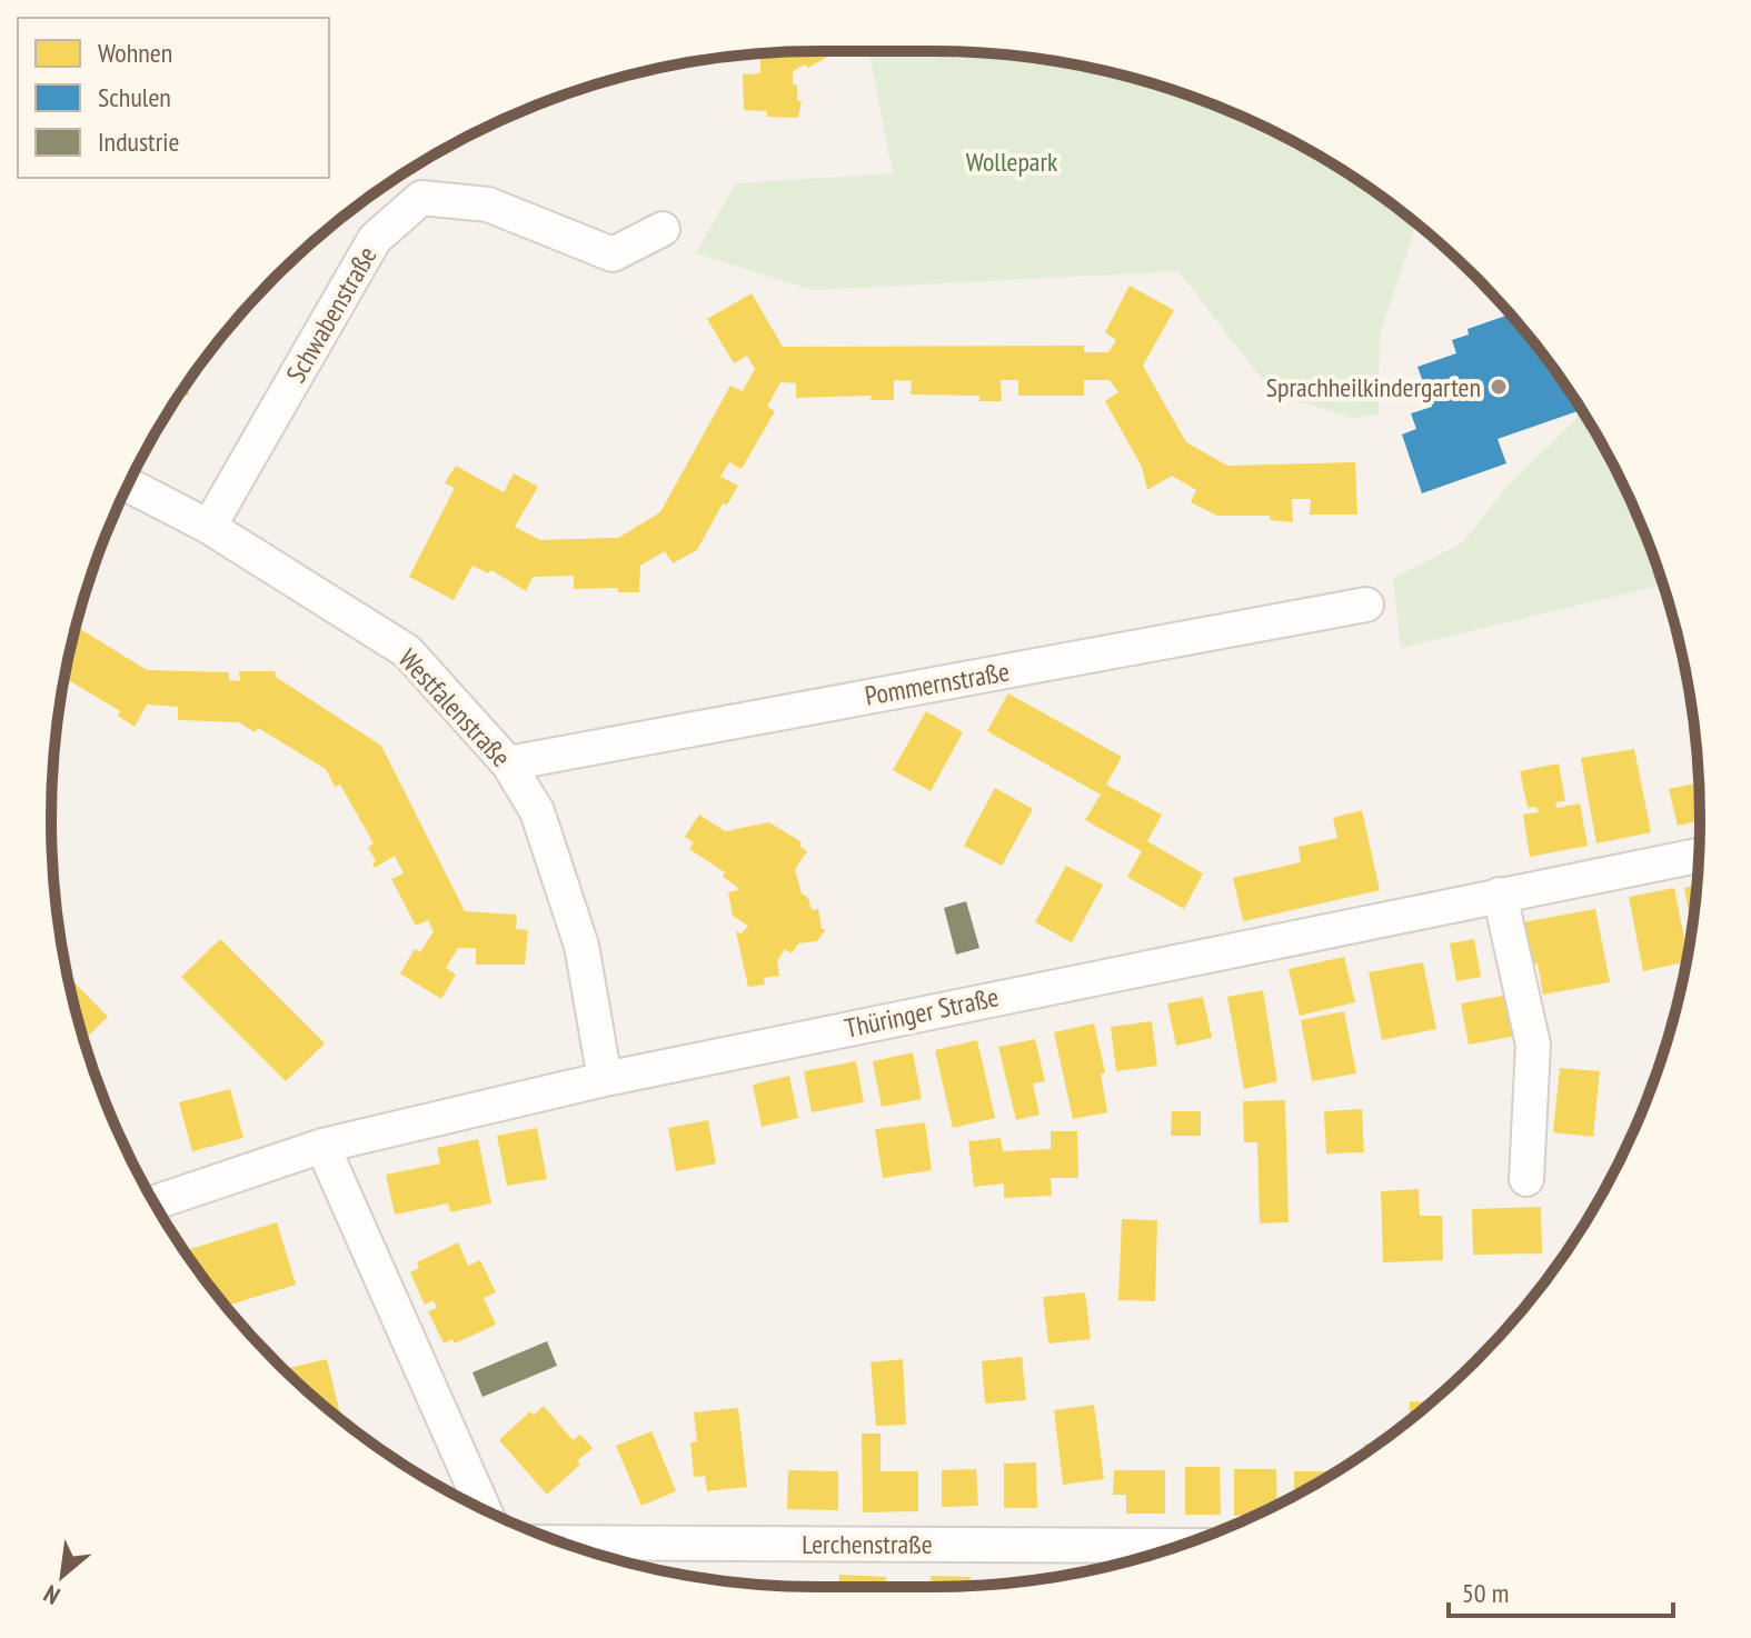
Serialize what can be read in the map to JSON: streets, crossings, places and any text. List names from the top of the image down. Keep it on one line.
{"streets":{"street":["Schwabenstraße","Pommernstraße","Westfalenstraße","Thüringer Straße","Lerchenstraße"]},"crossings":[["Schwabenstraße","Westfalenstraße"],["Pommernstraße","Westfalenstraße"],["Westfalenstraße","Thüringer Straße"]],"parks":["Wollepark"],"places":["Sprachheilkindergarten"],"legend":["Wohnen","Schulen","Industrie"],"scale_bar":"50 m","north":"bottom left"}
